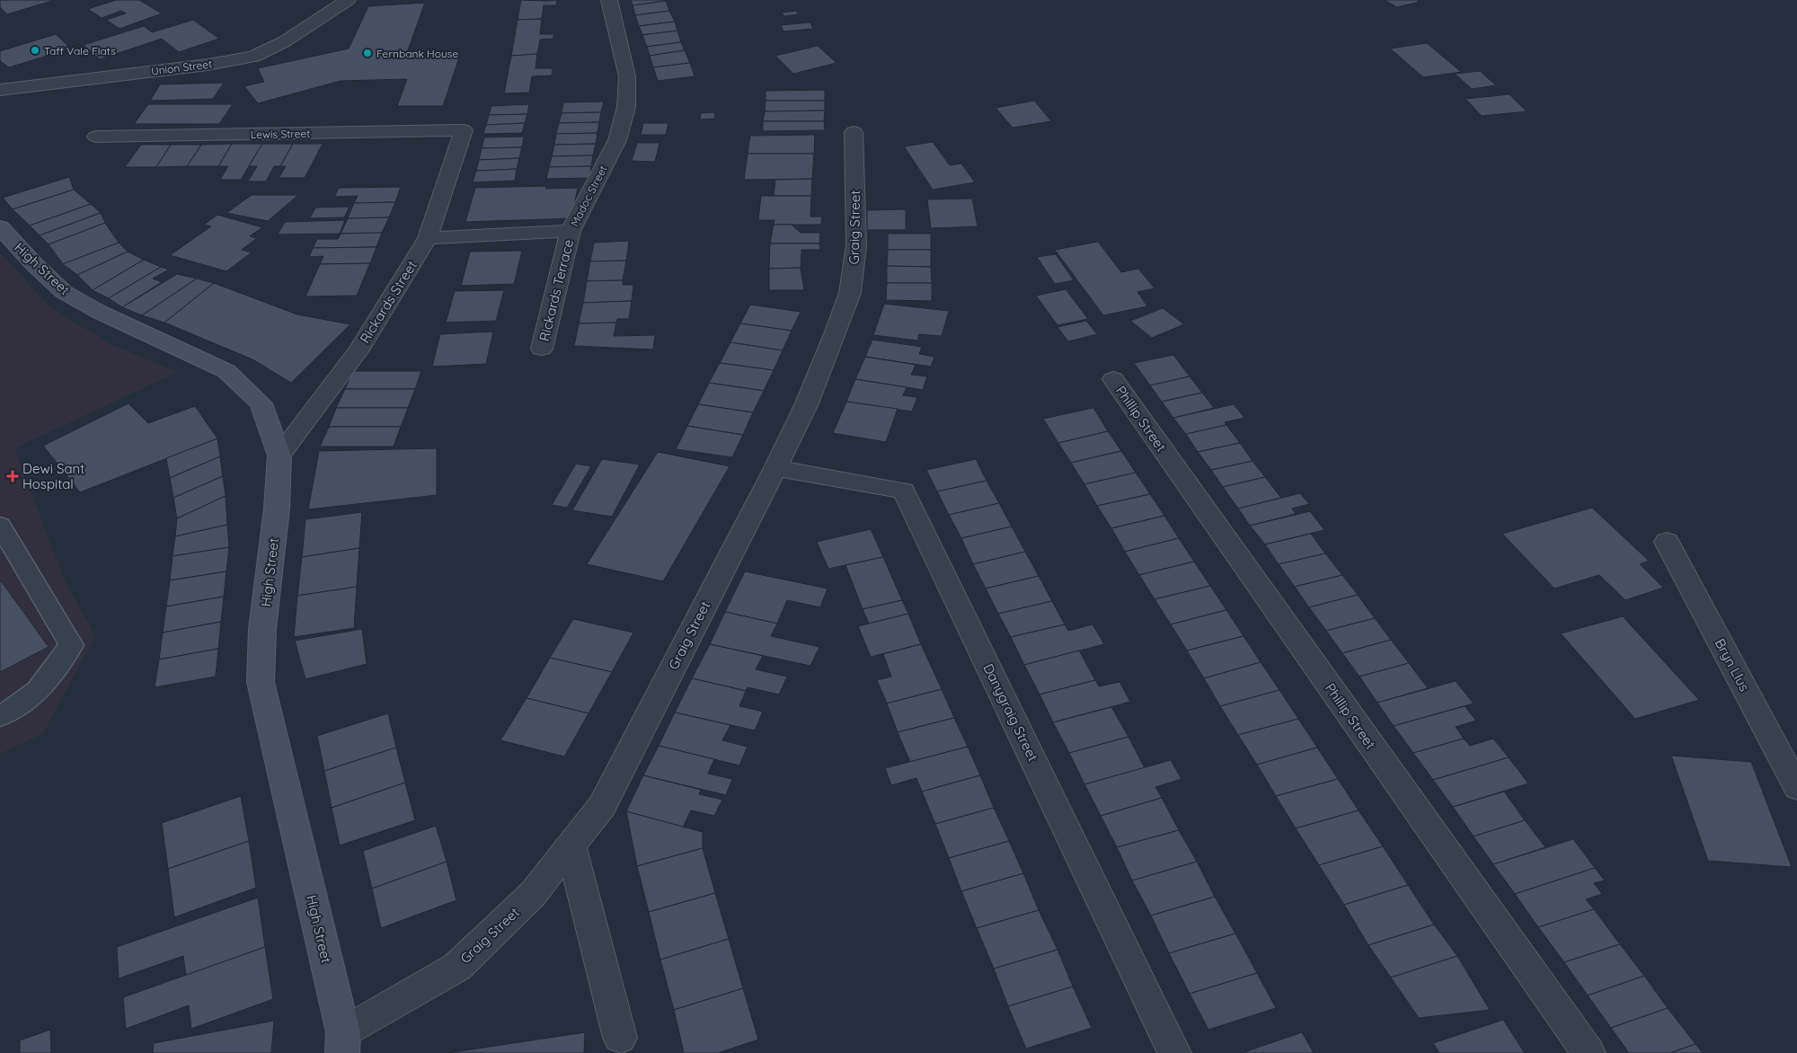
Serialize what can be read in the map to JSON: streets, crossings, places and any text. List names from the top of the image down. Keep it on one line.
{"streets":{"street":["Union Street","Lewis Street","Madoc Street","Graig Street","High Street","Rickards Terrace","Rickards Street","Phillip Street","Bryn Llus","Danygraig Street"]},"crossings":[["Lewis Street","Rickards Street"],["Madoc Street","Rickards Terrace"],["Madoc Street","Rickards Street"],["Graig Street","High Street"],["Graig Street","Danygraig Street"],["High Street","Rickards Street"]],"places":{"other":["Taff Vale Flats","Fernbank House"],"health":["Dewi Sant Hospital"]}}
